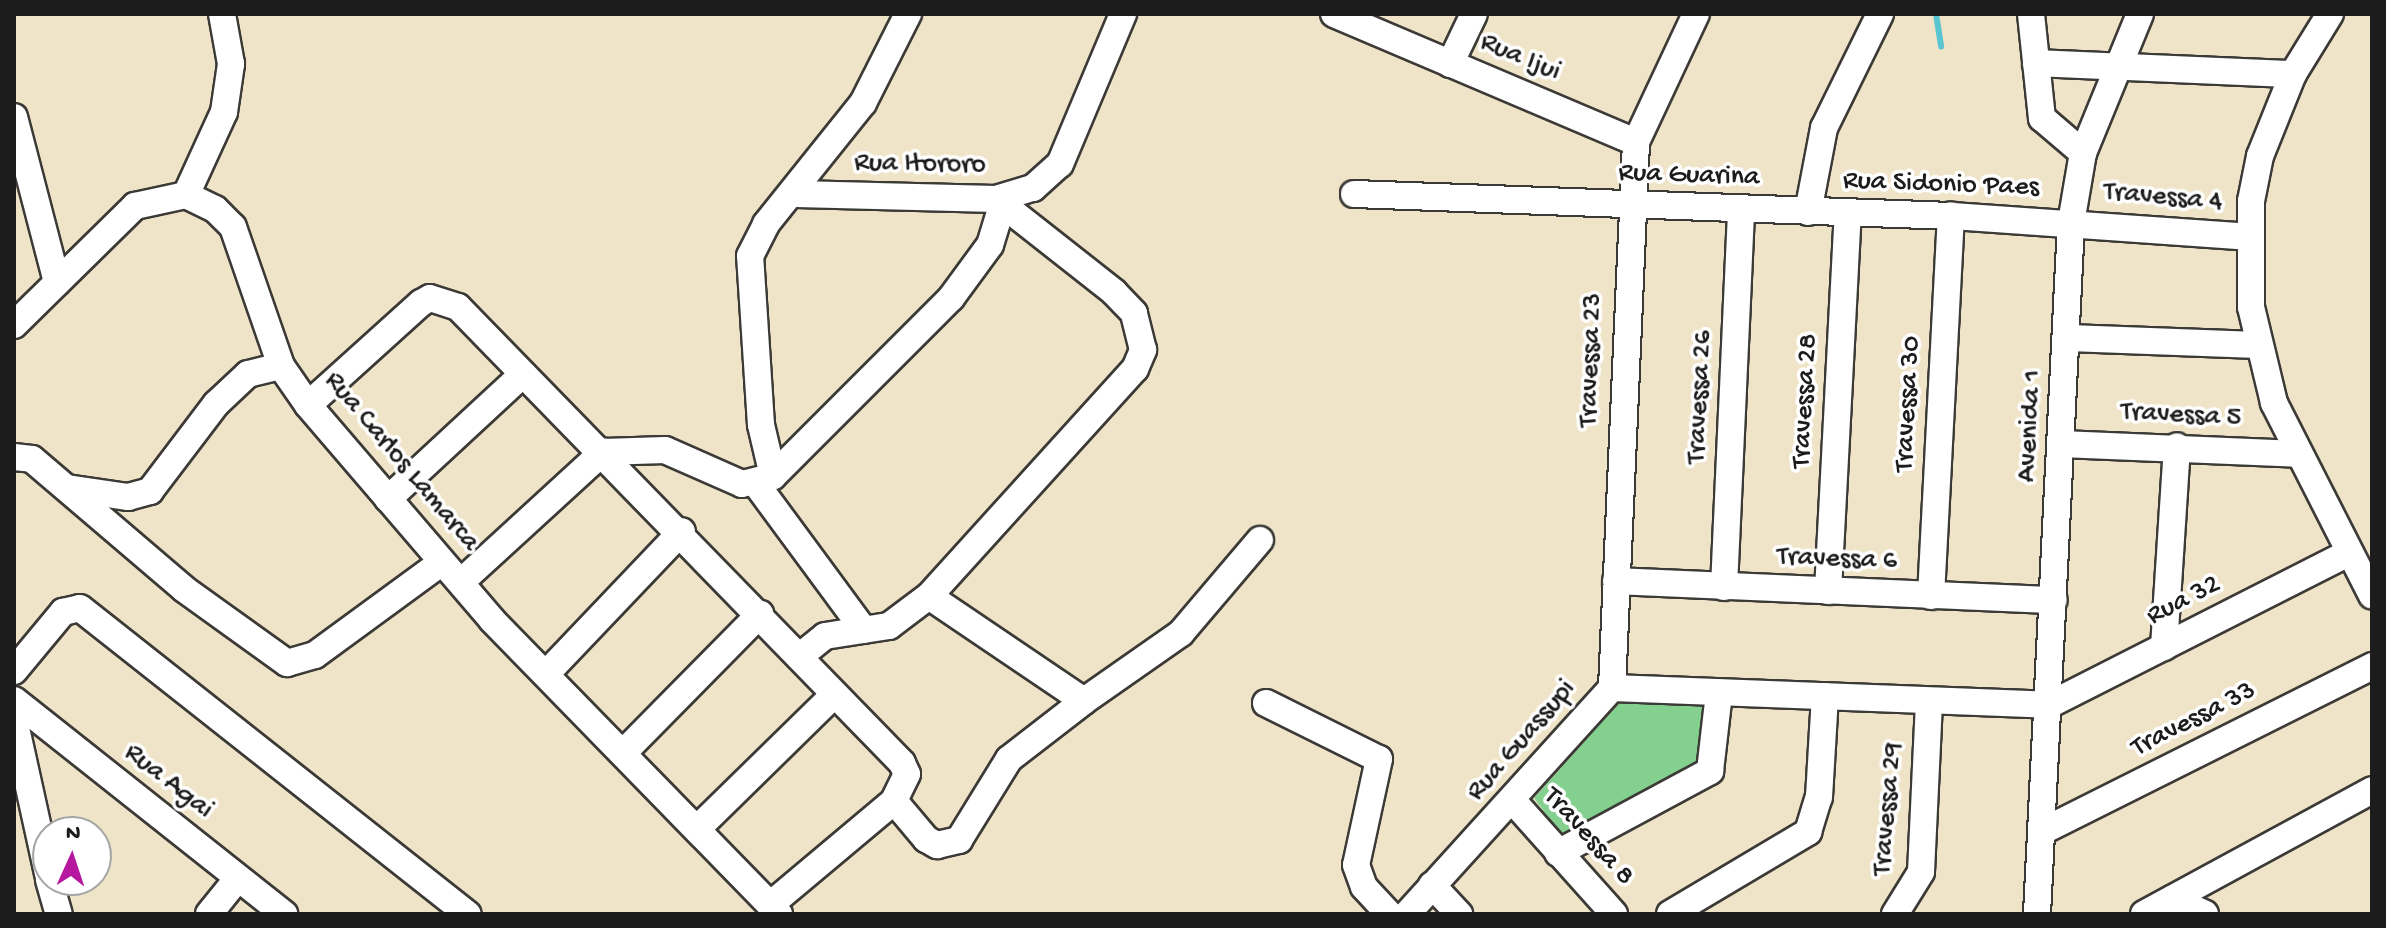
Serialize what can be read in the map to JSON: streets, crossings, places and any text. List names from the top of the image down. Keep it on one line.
{"streets":{"street":["Rua Ijui","Rua Itororo","Rua Guarina","Rua Sidonio Paes","Travessa 4","Travessa 23","Travessa 26","Travessa 28","Travessa 30","Travessa 5","Avenida 1","Rua Carlos Lamarca","Travessa 6","Rua 32","Travessa 33","Rua Guassupi","Rua Agai","Travessa 29","Travessa 8"]},"crossings":[["Rua Ijui","Travessa 23"],["Rua Guarina","Rua Sidonio Paes"],["Rua Guarina","Travessa 23"],["Rua Guarina","Travessa 26"],["Rua Sidonio Paes","Travessa 4"],["Rua Sidonio Paes","Travessa 28"],["Rua Sidonio Paes","Travessa 30"],["Rua Sidonio Paes","Avenida 1"],["Travessa 4","Avenida 1"],["Travessa 23","Travessa 6"],["Travessa 23","Rua Guassupi"],["Travessa 26","Travessa 6"],["Travessa 28","Travessa 6"],["Travessa 30","Travessa 6"],["Travessa 5","Avenida 1"],["Avenida 1","Travessa 6"],["Avenida 1","Rua 32"],["Avenida 1","Travessa 33"],["Travessa 6","Rua Guassupi"],["Rua Guassupi","Travessa 8"]],"north":"top"}
